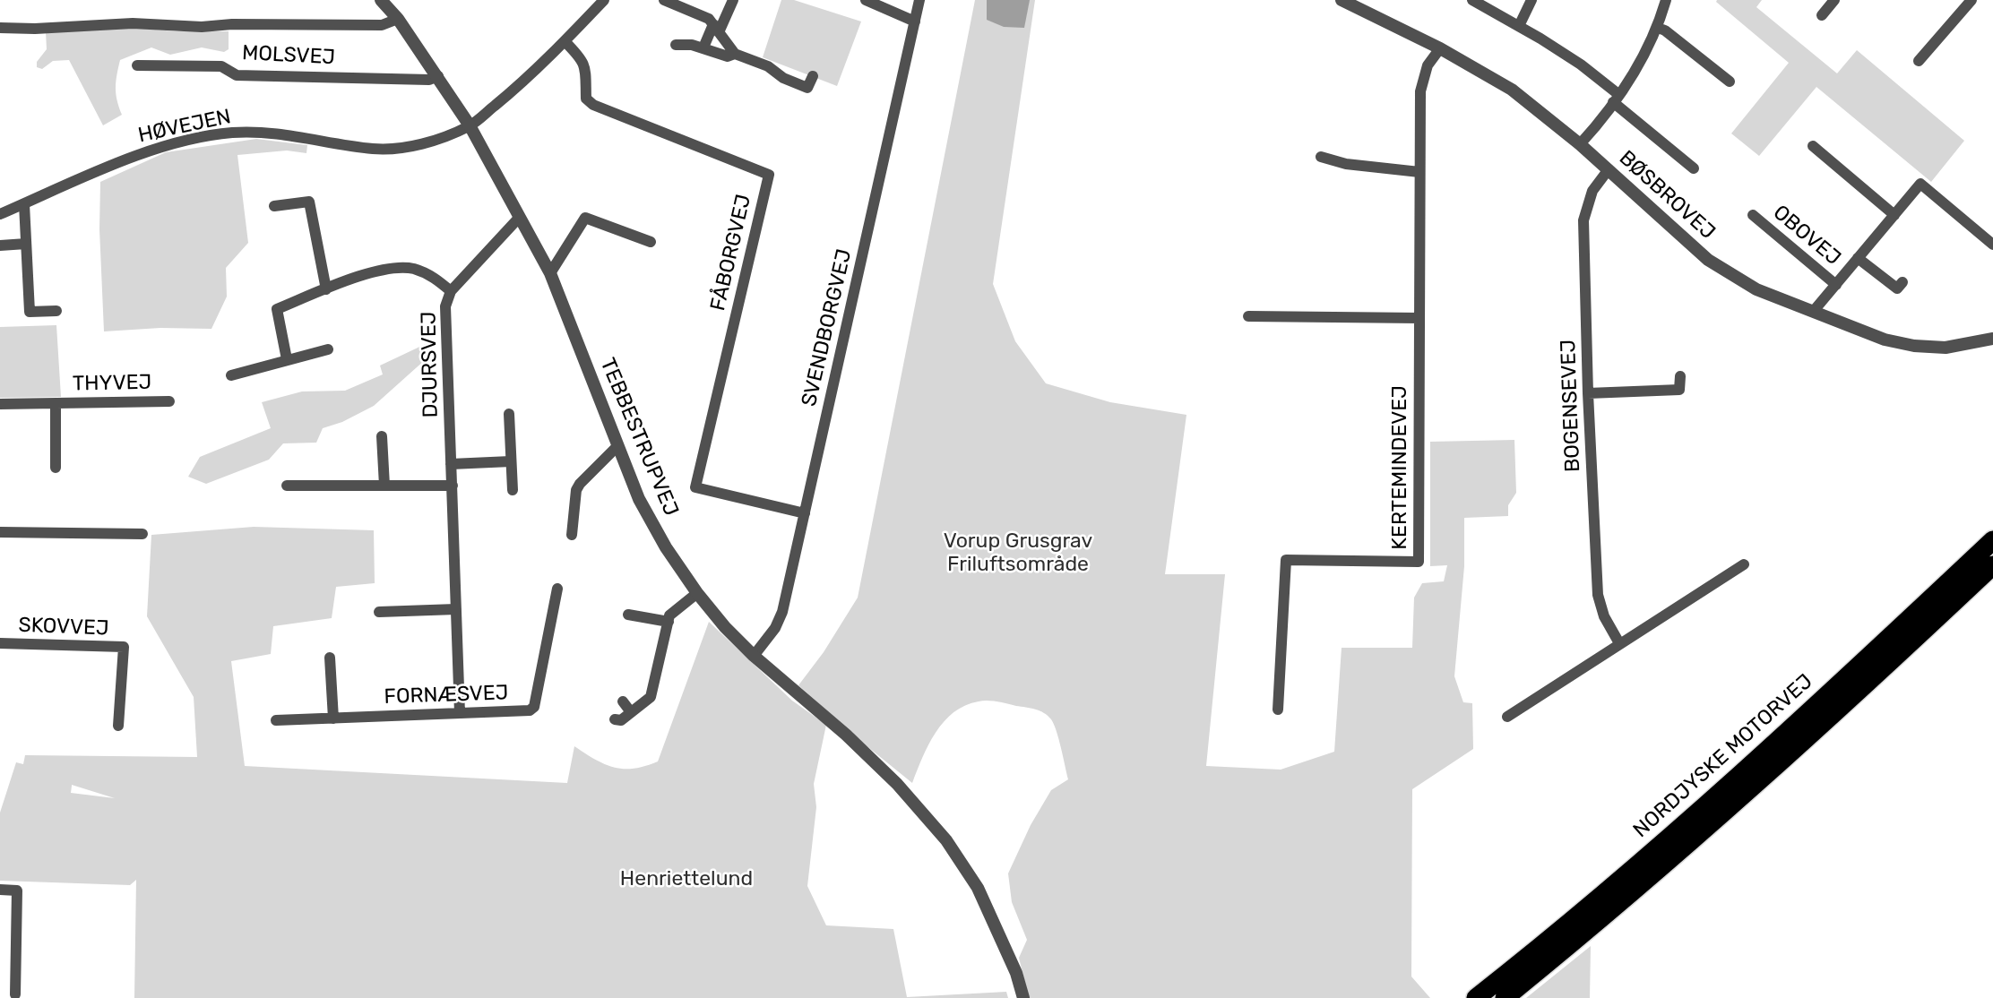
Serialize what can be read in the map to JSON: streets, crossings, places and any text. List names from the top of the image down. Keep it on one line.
{"streets":{"highway":["NORDJYSKE MOTORVEJ"],"street":["MOLSVEJ","HØVEJEN","BØSBROVEJ","OBOVEJ","FÅBORGVEJ","SVENDBORGVEJ","DJURSVEJ","THYVEJ","BOGENSEVEJ","TEBBESTRUPVEJ","KERTEMINDEVEJ","SKOVVEJ","FORNÆSVEJ"]},"crossings":[["MOLSVEJ","TEBBESTRUPVEJ"],["HØVEJEN","FÅBORGVEJ"],["HØVEJEN","TEBBESTRUPVEJ"],["BØSBROVEJ","OBOVEJ"],["BØSBROVEJ","BOGENSEVEJ"],["BØSBROVEJ","KERTEMINDEVEJ"],["FÅBORGVEJ","SVENDBORGVEJ"],["SVENDBORGVEJ","TEBBESTRUPVEJ"],["DJURSVEJ","TEBBESTRUPVEJ"],["DJURSVEJ","FORNÆSVEJ"]],"parks":["Vorup Grusgrav Friluftsområde","Henriettelund"]}
